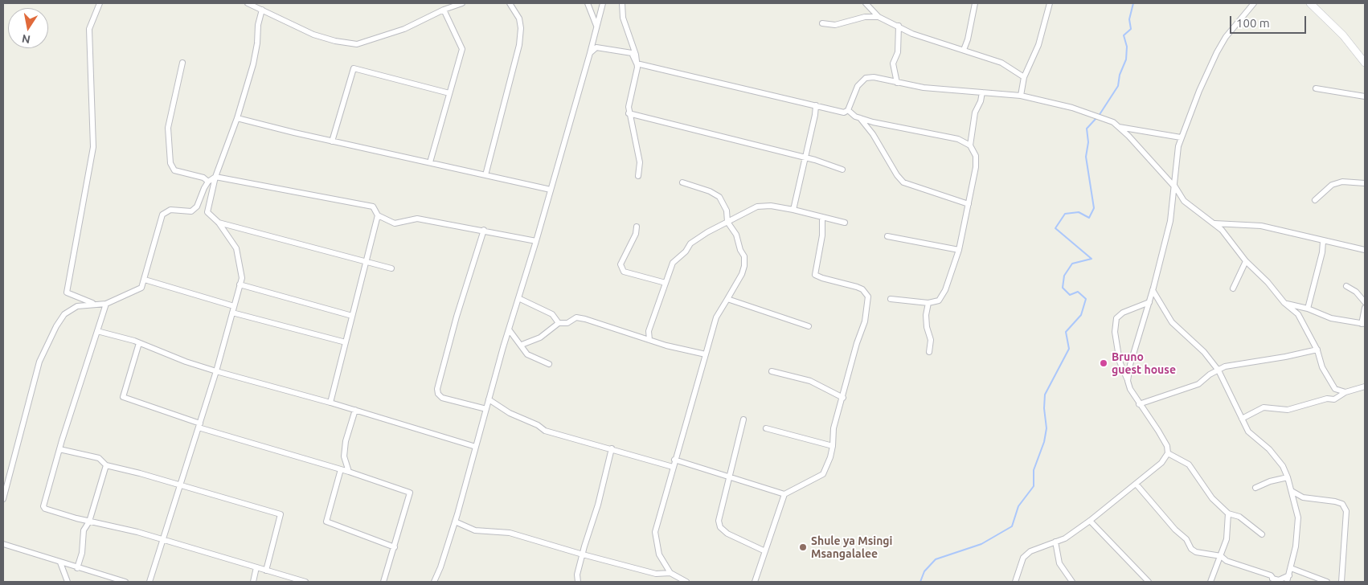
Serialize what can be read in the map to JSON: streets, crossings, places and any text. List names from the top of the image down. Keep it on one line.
{"places":["Bruno guest house","Shule ya Msingi Msangalalee"],"scale_bar":"100 m","north":"bottom"}
